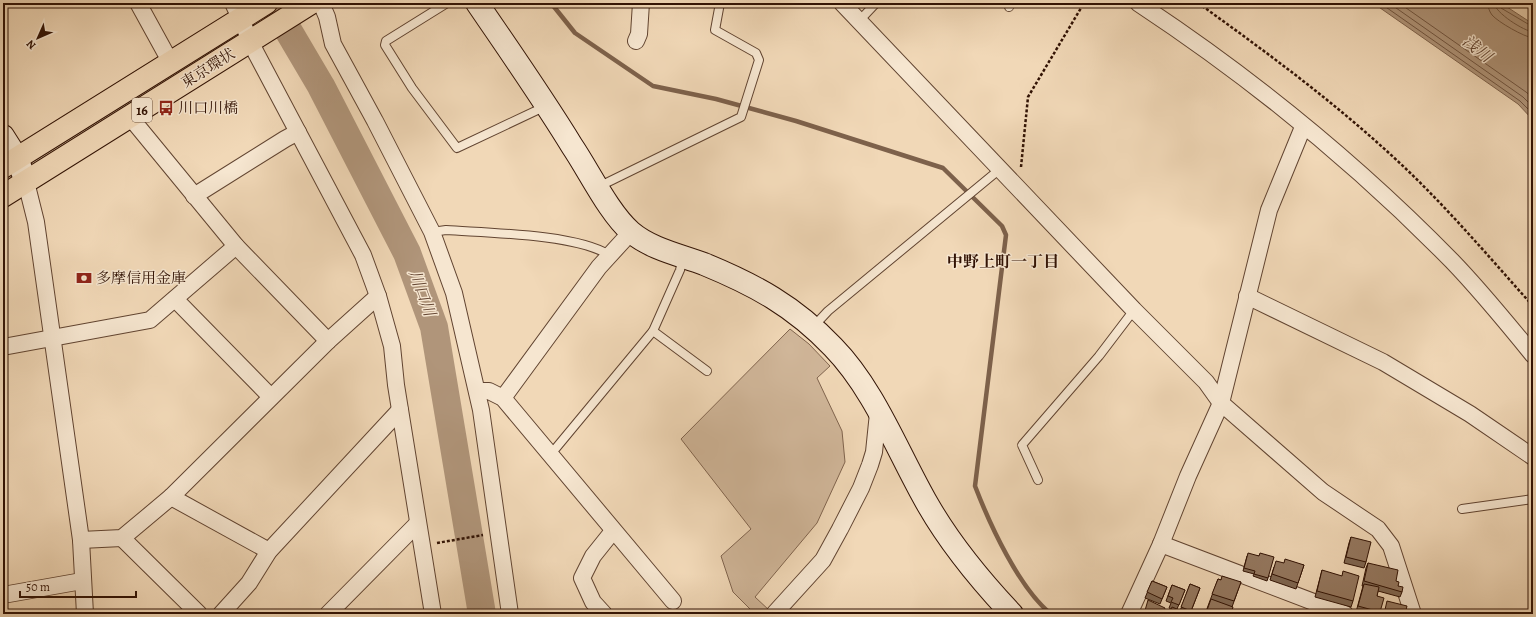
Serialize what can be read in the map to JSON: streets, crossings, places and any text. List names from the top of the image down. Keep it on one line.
{"streets":{"highway":["東京環状","16"]},"districts":["中野上町一丁目"],"water":["浅川","川口川"],"places":{"bus stop":["川口川橋"],"bank":["多摩信用金庫"]},"scale_bar":"50 m","north":"bottom left"}
